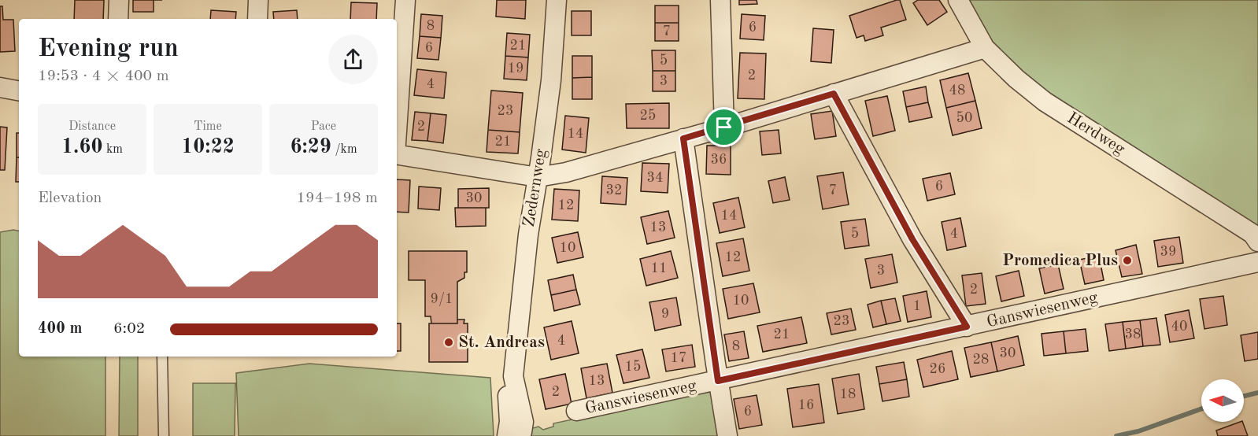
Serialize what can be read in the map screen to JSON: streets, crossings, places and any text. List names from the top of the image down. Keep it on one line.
{"streets":{"street":["Herdweg","Zedernweg","Ganswiesenweg"]},"places":["Promedica Plus","St. Andreas"],"house_numbers":["8","6","7","21","6","5","19","2","3","4","48","23","25","50","2","14","21","36","34","6","32","7","30","12","14","13","5","4","10","39","12","11","3","2","9/1","10","1","9","23","40","21","38","4","8","30","17","28","15","26","13","2","18","16","6"],"north":"left","page":{"heading":["Evening run","19:53 · 4 × 400 m"],"stats":[["Distance","1.60 km"],["Time","10:22"],["Pace","6:29 /km"]],"chart":["Elevation","194–198 m"],"list":[{"name":"400 m","note":"6:02"}]}}
